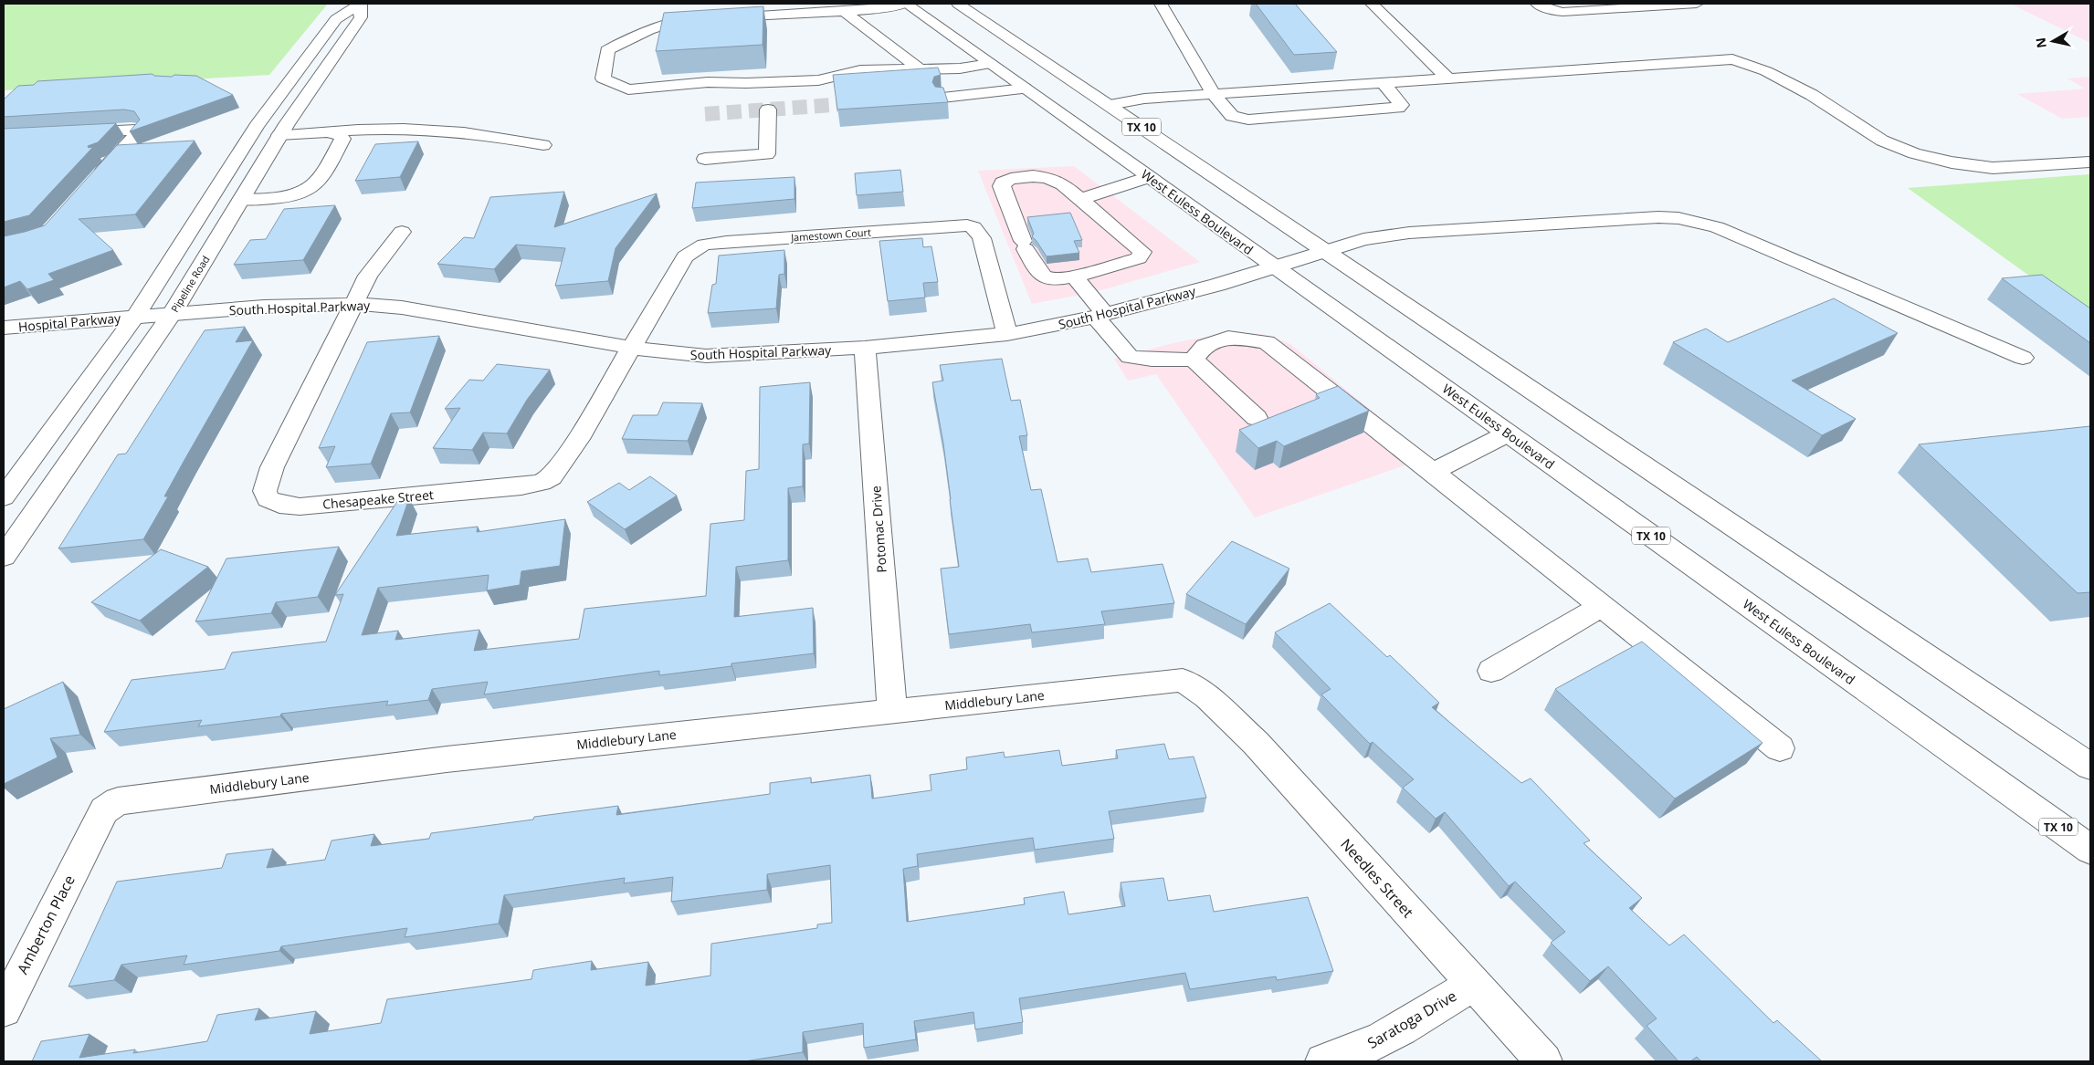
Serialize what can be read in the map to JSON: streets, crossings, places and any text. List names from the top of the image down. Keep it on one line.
{"streets":{"main road":["TX 10","West Euless Boulevard","Jamestown Court","Pipeline Road","South Hospital Parkway","Hospital Parkway","Chesapeake Street","Potomac Drive","Middlebury Lane","Needles Street","Amberton Place","Saratoga Drive"]},"crossings":[["TX 10","South Hospital Parkway"],["West Euless Boulevard","South Hospital Parkway"],["Jamestown Court","South Hospital Parkway"],["Jamestown Court","Chesapeake Street"],["Pipeline Road","South Hospital Parkway"],["Pipeline Road","Hospital Parkway"],["South Hospital Parkway","Hospital Parkway"],["South Hospital Parkway","Chesapeake Street"],["South Hospital Parkway","Potomac Drive"],["Potomac Drive","Middlebury Lane"],["Middlebury Lane","Needles Street"],["Middlebury Lane","Amberton Place"],["Needles Street","Saratoga Drive"]],"north":"left"}
